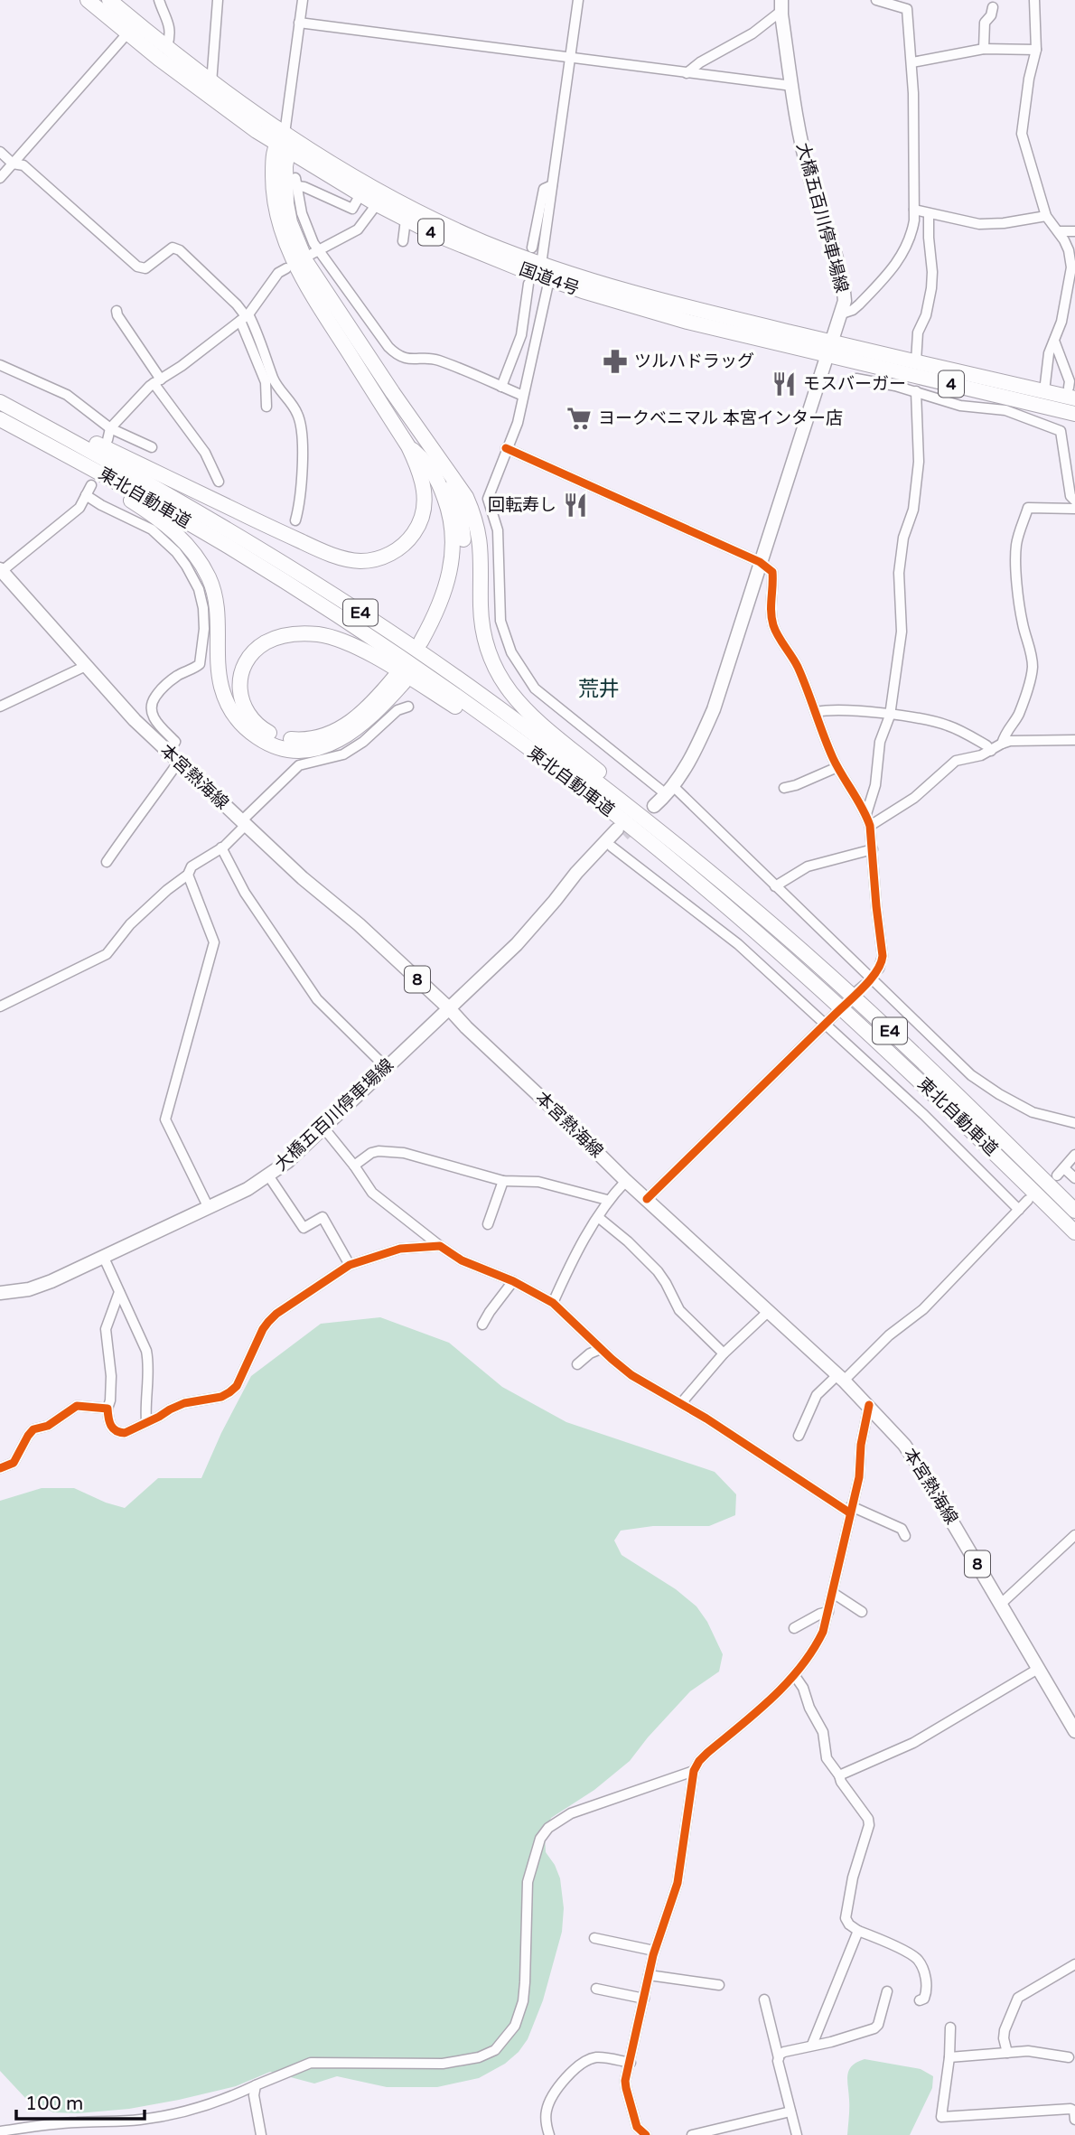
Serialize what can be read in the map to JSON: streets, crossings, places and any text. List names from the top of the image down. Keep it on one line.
{"streets":{"highway":["4","国道4号","東北自動車道","E4"],"main road":["大橋五百川停車場線","本宮熱海線","8"]},"crossings":[["大橋五百川停車場線","国道4号"],["大橋五百川停車場線","本宮熱海線"]],"districts":["荒井"],"places":{"pharmacy":["ツルハドラッグ"],"restaurant":["モスバーガー","回転寿し"],"supermarket":["ヨークベニマル 本宮インター店"]},"scale_bar":"100 m"}
